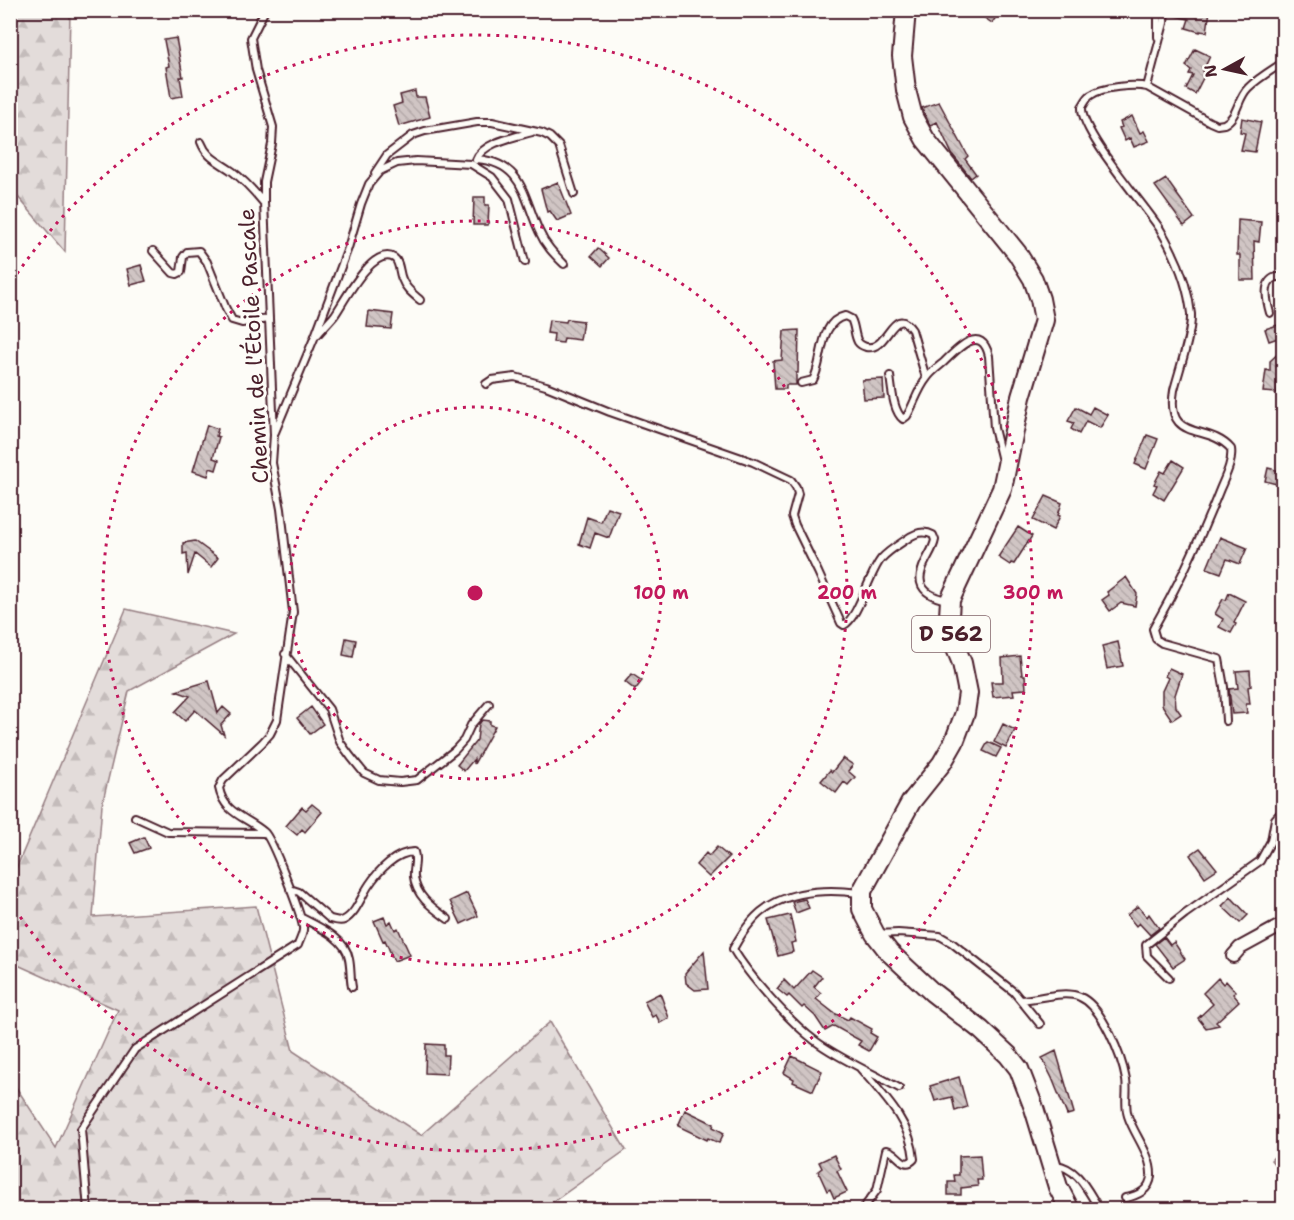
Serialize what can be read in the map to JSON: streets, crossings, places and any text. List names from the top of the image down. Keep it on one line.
{"streets":{"main road":["D 562"],"lane":["Chemin de l'Étoile Pascale"]},"north":"left","rings":["100 m","200 m","300 m"]}
